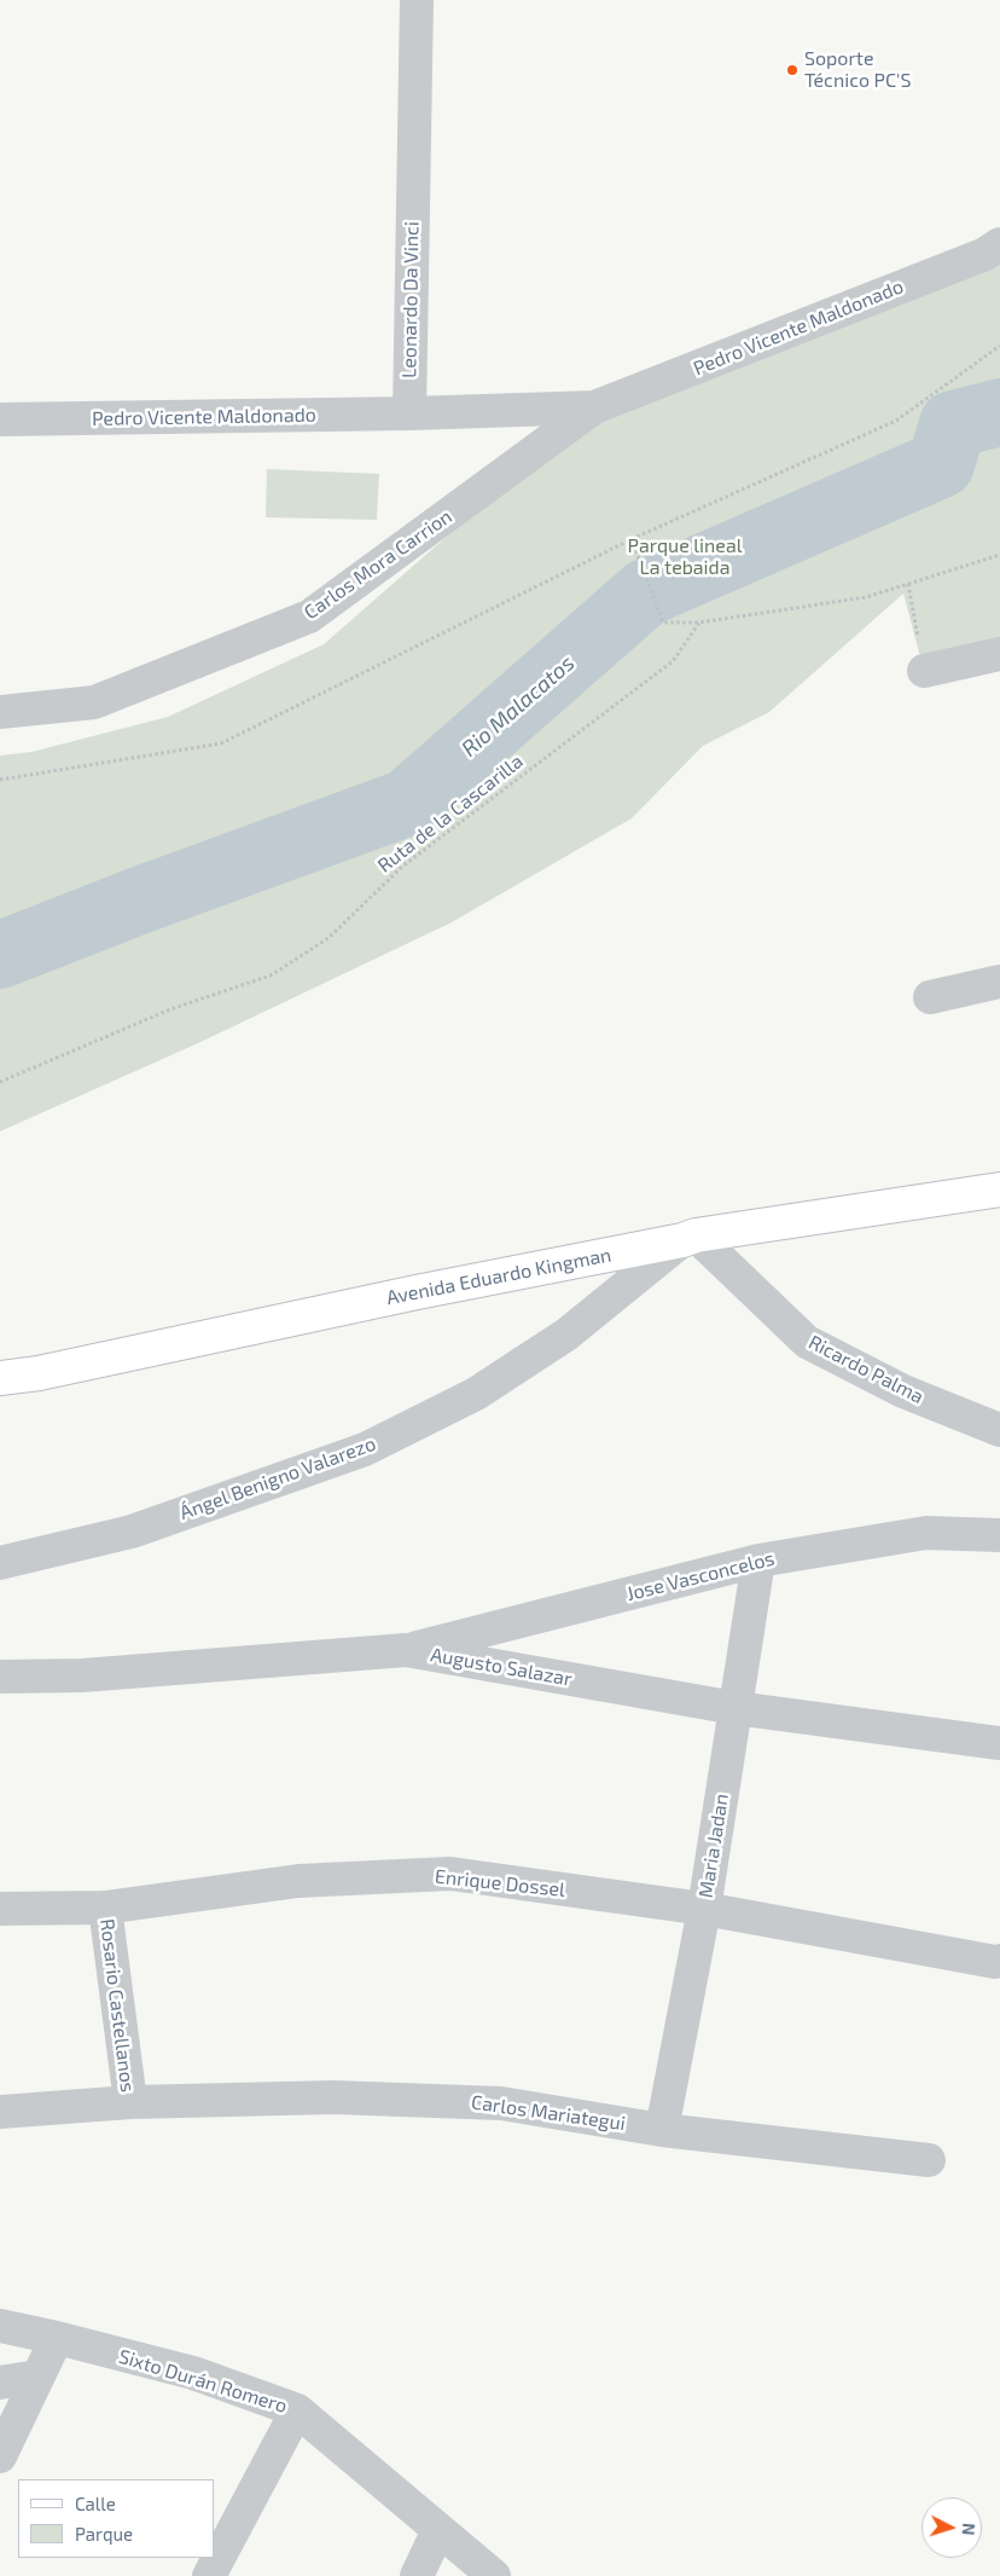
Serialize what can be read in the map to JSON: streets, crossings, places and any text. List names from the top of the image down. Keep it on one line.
{"streets":{"main road":["Avenida Eduardo Kingman"],"street":["Leonardo Da Vinci","Pedro Vicente Maldonado","Carlos Mora Carrion","Ricardo Palma","Ángel Benigno Valarezo","Jose Vasconcelos","Augusto Salazar","Maria Jadan","Enrique Dossel","Rosario Castellanos","Carlos Mariategui","Sixto Durán Romero"],"path":["Ruta de la Cascarilla"]},"crossings":[["Leonardo Da Vinci","Pedro Vicente Maldonado"],["Pedro Vicente Maldonado","Carlos Mora Carrion"],["Avenida Eduardo Kingman","Ricardo Palma"],["Avenida Eduardo Kingman","Ángel Benigno Valarezo"],["Ricardo Palma","Ángel Benigno Valarezo"],["Jose Vasconcelos","Augusto Salazar"],["Jose Vasconcelos","Maria Jadan"],["Augusto Salazar","Maria Jadan"],["Maria Jadan","Enrique Dossel"],["Maria Jadan","Carlos Mariategui"],["Enrique Dossel","Rosario Castellanos"],["Rosario Castellanos","Carlos Mariategui"]],"water":["Rio Malacatos"],"parks":["Parque lineal La tebaida"],"places":["Soporte Técnico PC'S"],"legend":["Calle","Parque"],"north":"right"}
